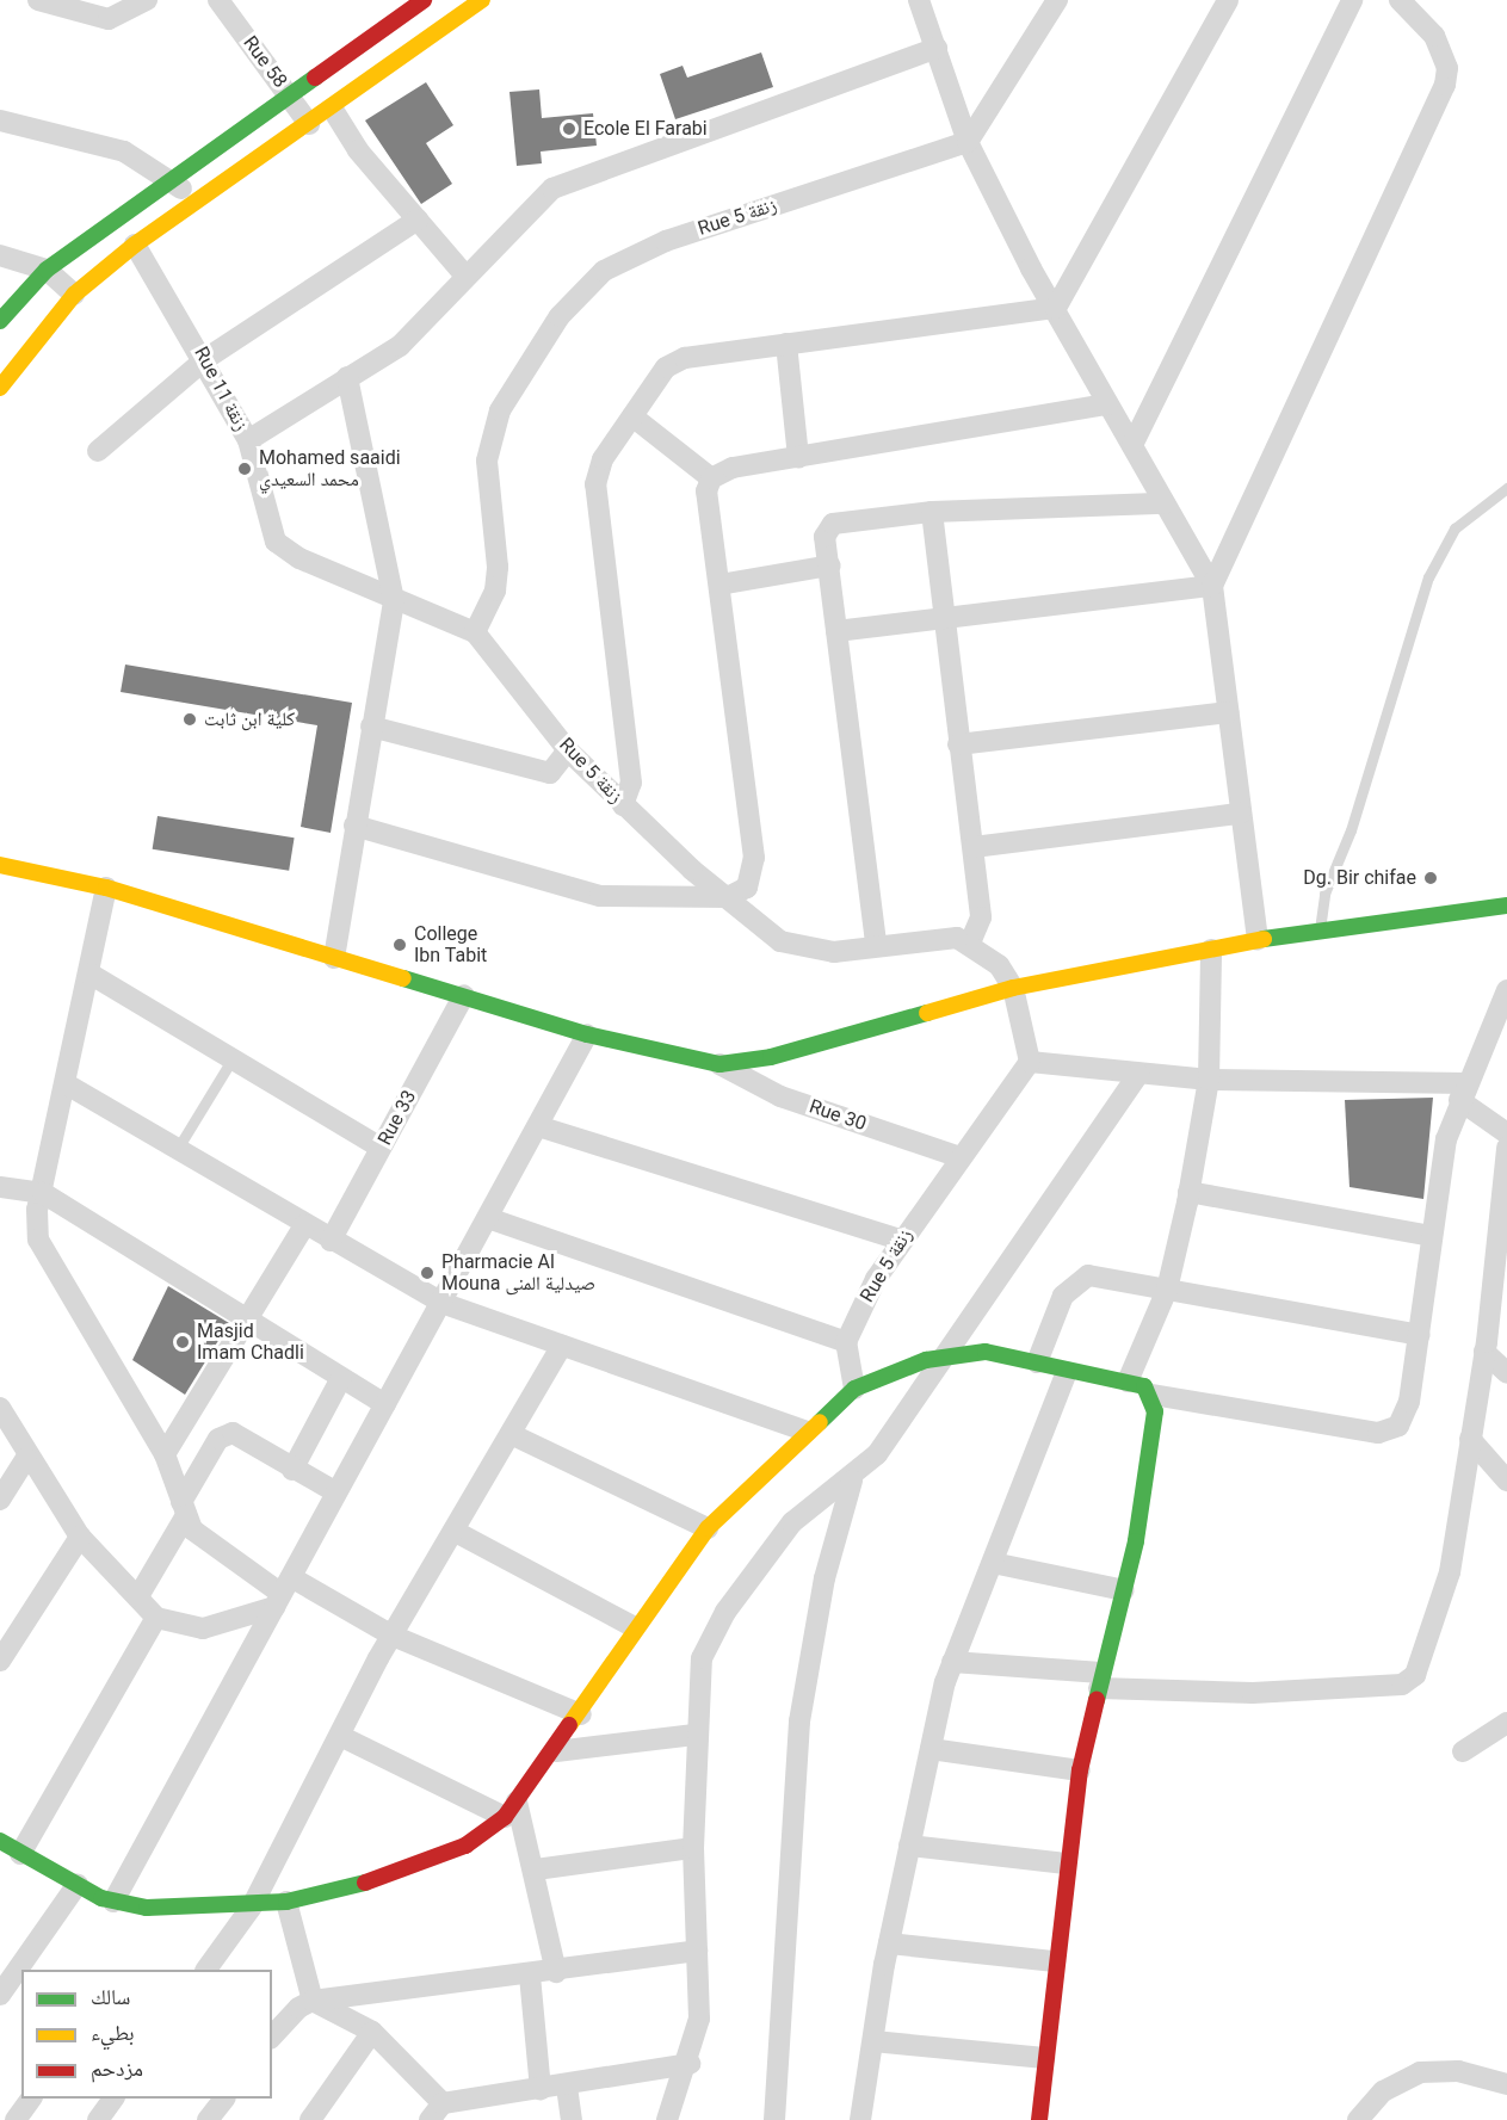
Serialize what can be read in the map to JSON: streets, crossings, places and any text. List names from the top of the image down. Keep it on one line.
{"streets":{"street":["Rue 58","Rue 5 زنقة","Rue 11 زنقة","Rue 30","Rue 33"]},"crossings":[["Rue 5 زنقة","Rue 11 زنقة"],["Rue 5 زنقة","Rue 30"]],"places":["Ecole El Farabi","Mohamed saaidi محمد السعيدي","كلية ابن ثابت","Dg. Bir chifae","College Ibn Tabit","Pharmacie Al Mouna صيدلية المنى","Masjid Imam Chadli"],"legend":["سالك","بطيء","مزدحم"]}
